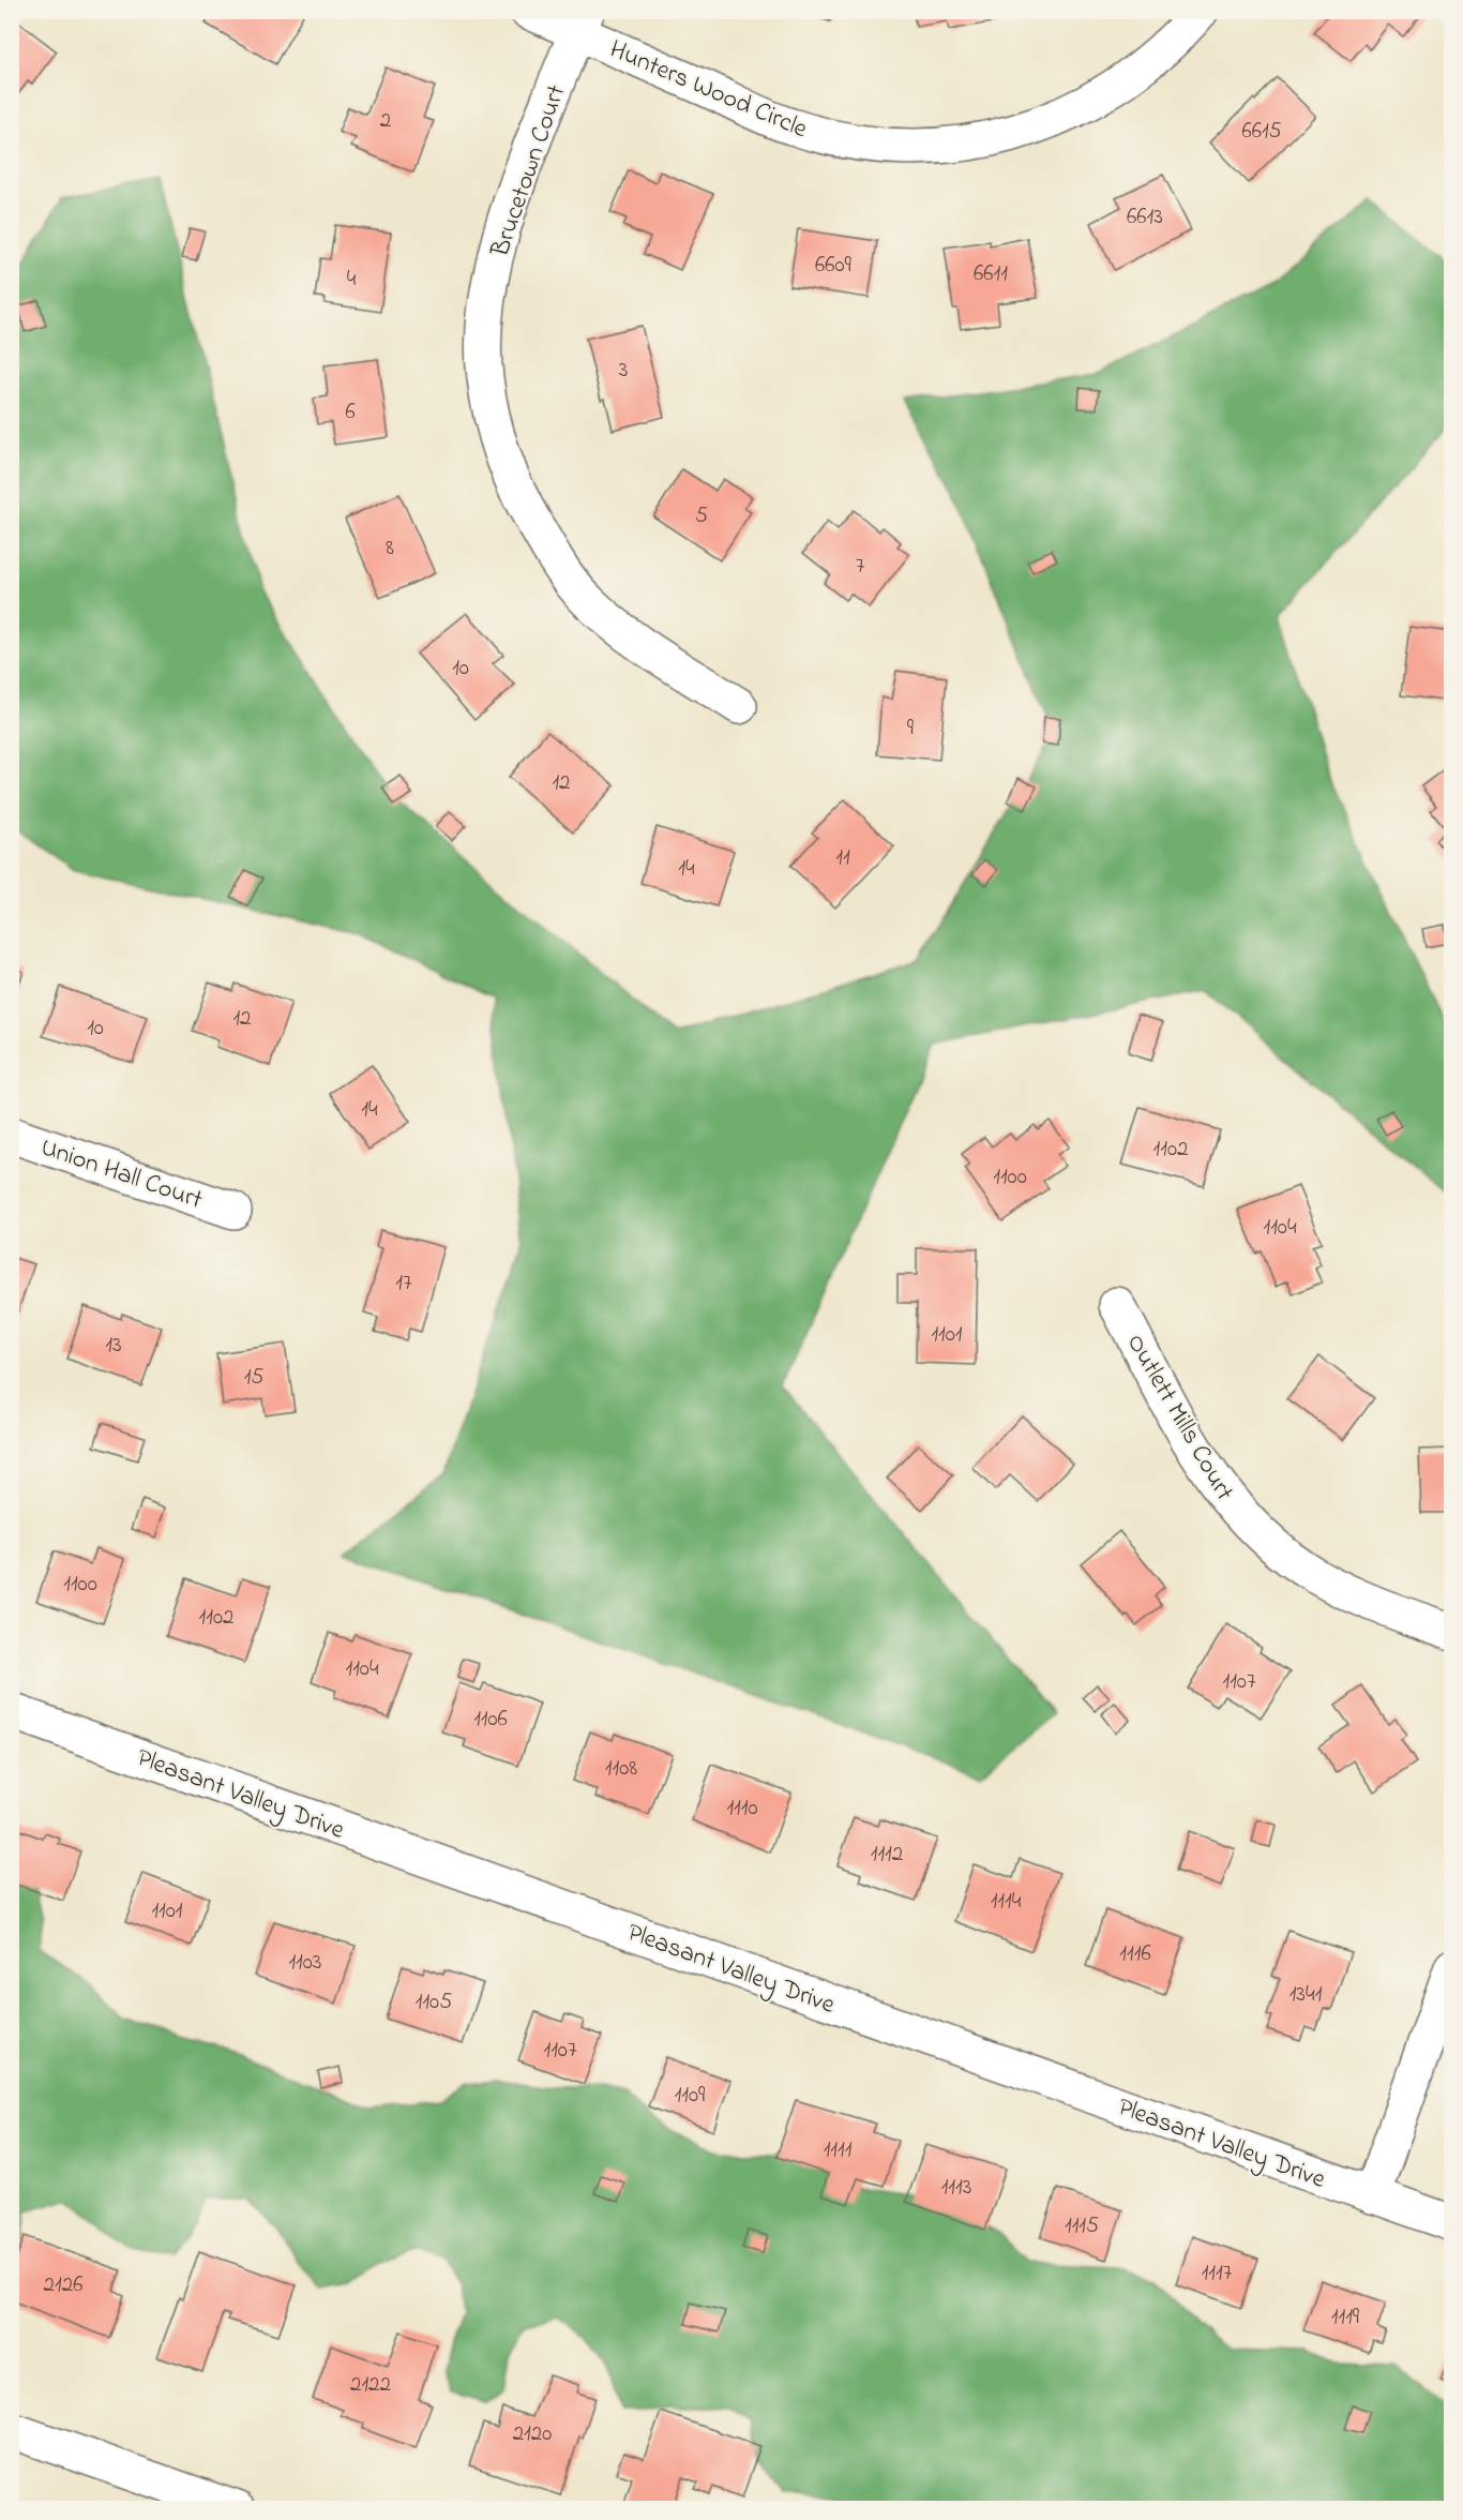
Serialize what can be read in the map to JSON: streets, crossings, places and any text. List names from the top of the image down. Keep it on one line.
{"streets":{"street":["Hunters Wood Circle","Brucetown Court","Union Hall Court","Outlett Mills Court","Pleasant Valley Drive"]},"crossings":[["Hunters Wood Circle","Brucetown Court"]],"house_numbers":["2","6615","6613","6609","6611","4","3","6","5","8","7","10","9","12","11","14","12","10","14","1102","1100","1104","17","1101","13","15","1100","1102","1104","1107","1106","1108","1110","1112","1114","1101","1116","1103","1341","1105","1107","1109","1111","1113","1115","1117","2126","1119","2122","2120"]}
